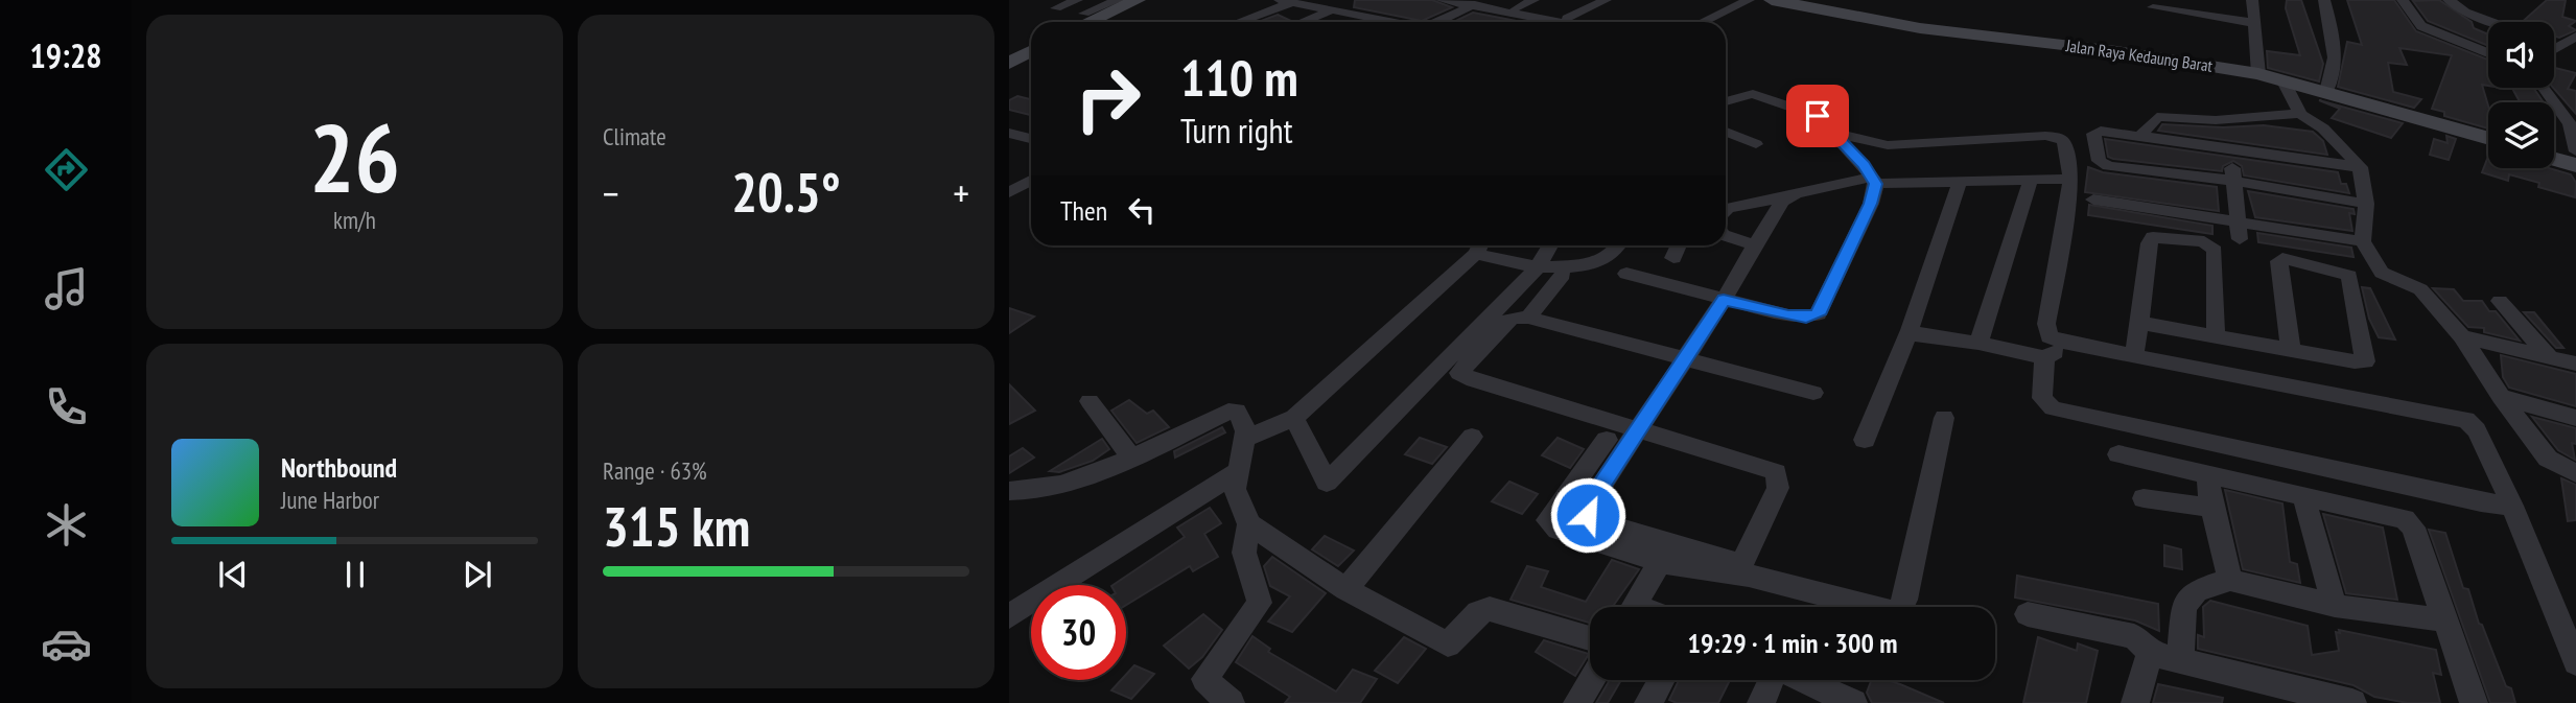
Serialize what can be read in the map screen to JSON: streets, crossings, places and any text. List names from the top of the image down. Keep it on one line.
{"streets":{"street":["Jalan Raya Kedaung Barat"]},"page":{"tabs":"19:28","tile":[["26","km/h"],"Climate",["Range · 63%","315 km"]],"turn":["110 m","Turn right"],"heat":["−","20.5°","+"],"then":"Then","song":["Northbound","June Harbor"],"limit":"30","trip":"19:29 · 1 min · 300 m"}}
